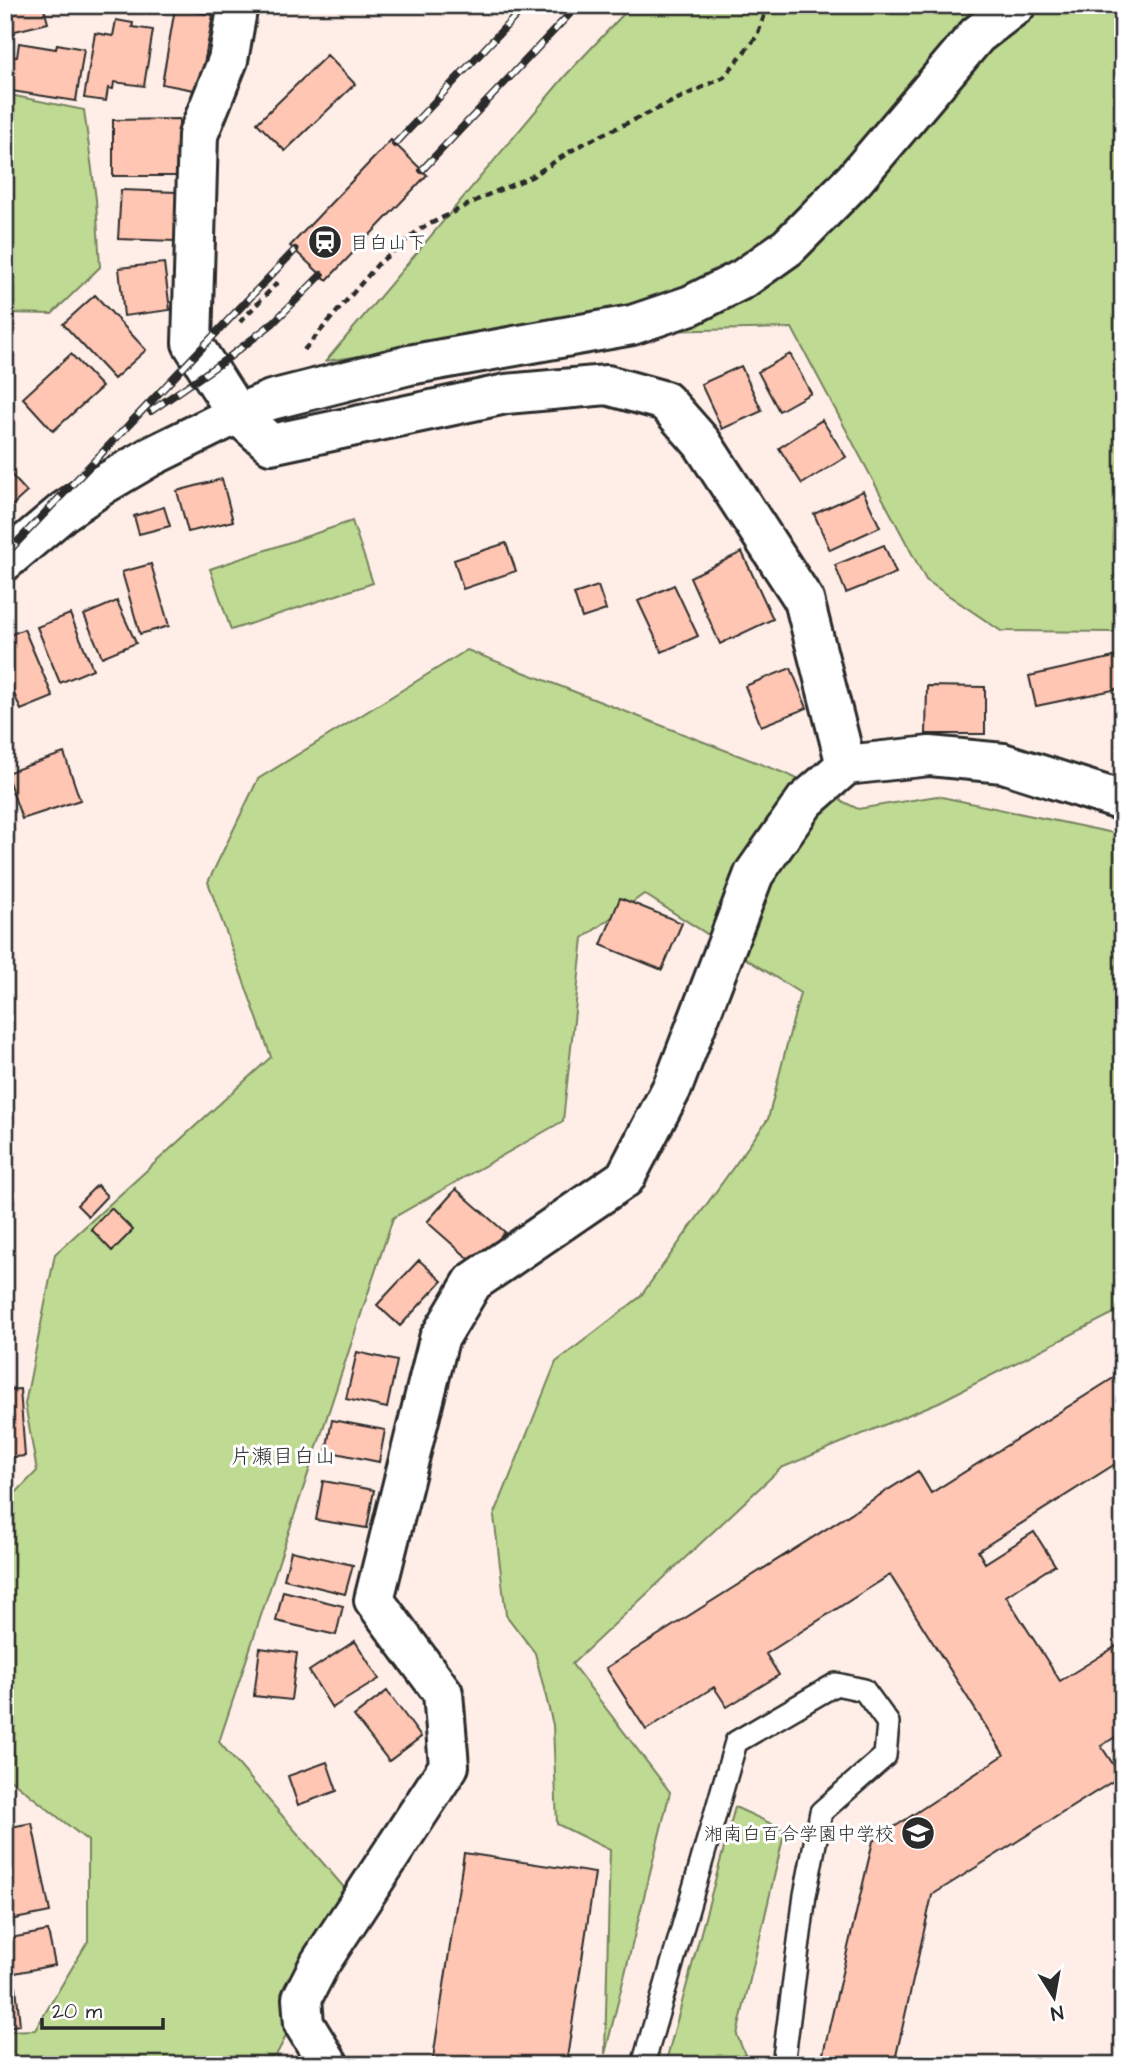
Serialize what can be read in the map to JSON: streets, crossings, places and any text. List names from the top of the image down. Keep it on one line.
{"districts":["片瀬目白山"],"places":{"station":["目白山下"],"school or university":["湘南白百合学園中学校"]},"scale_bar":"20 m","north":"bottom"}
